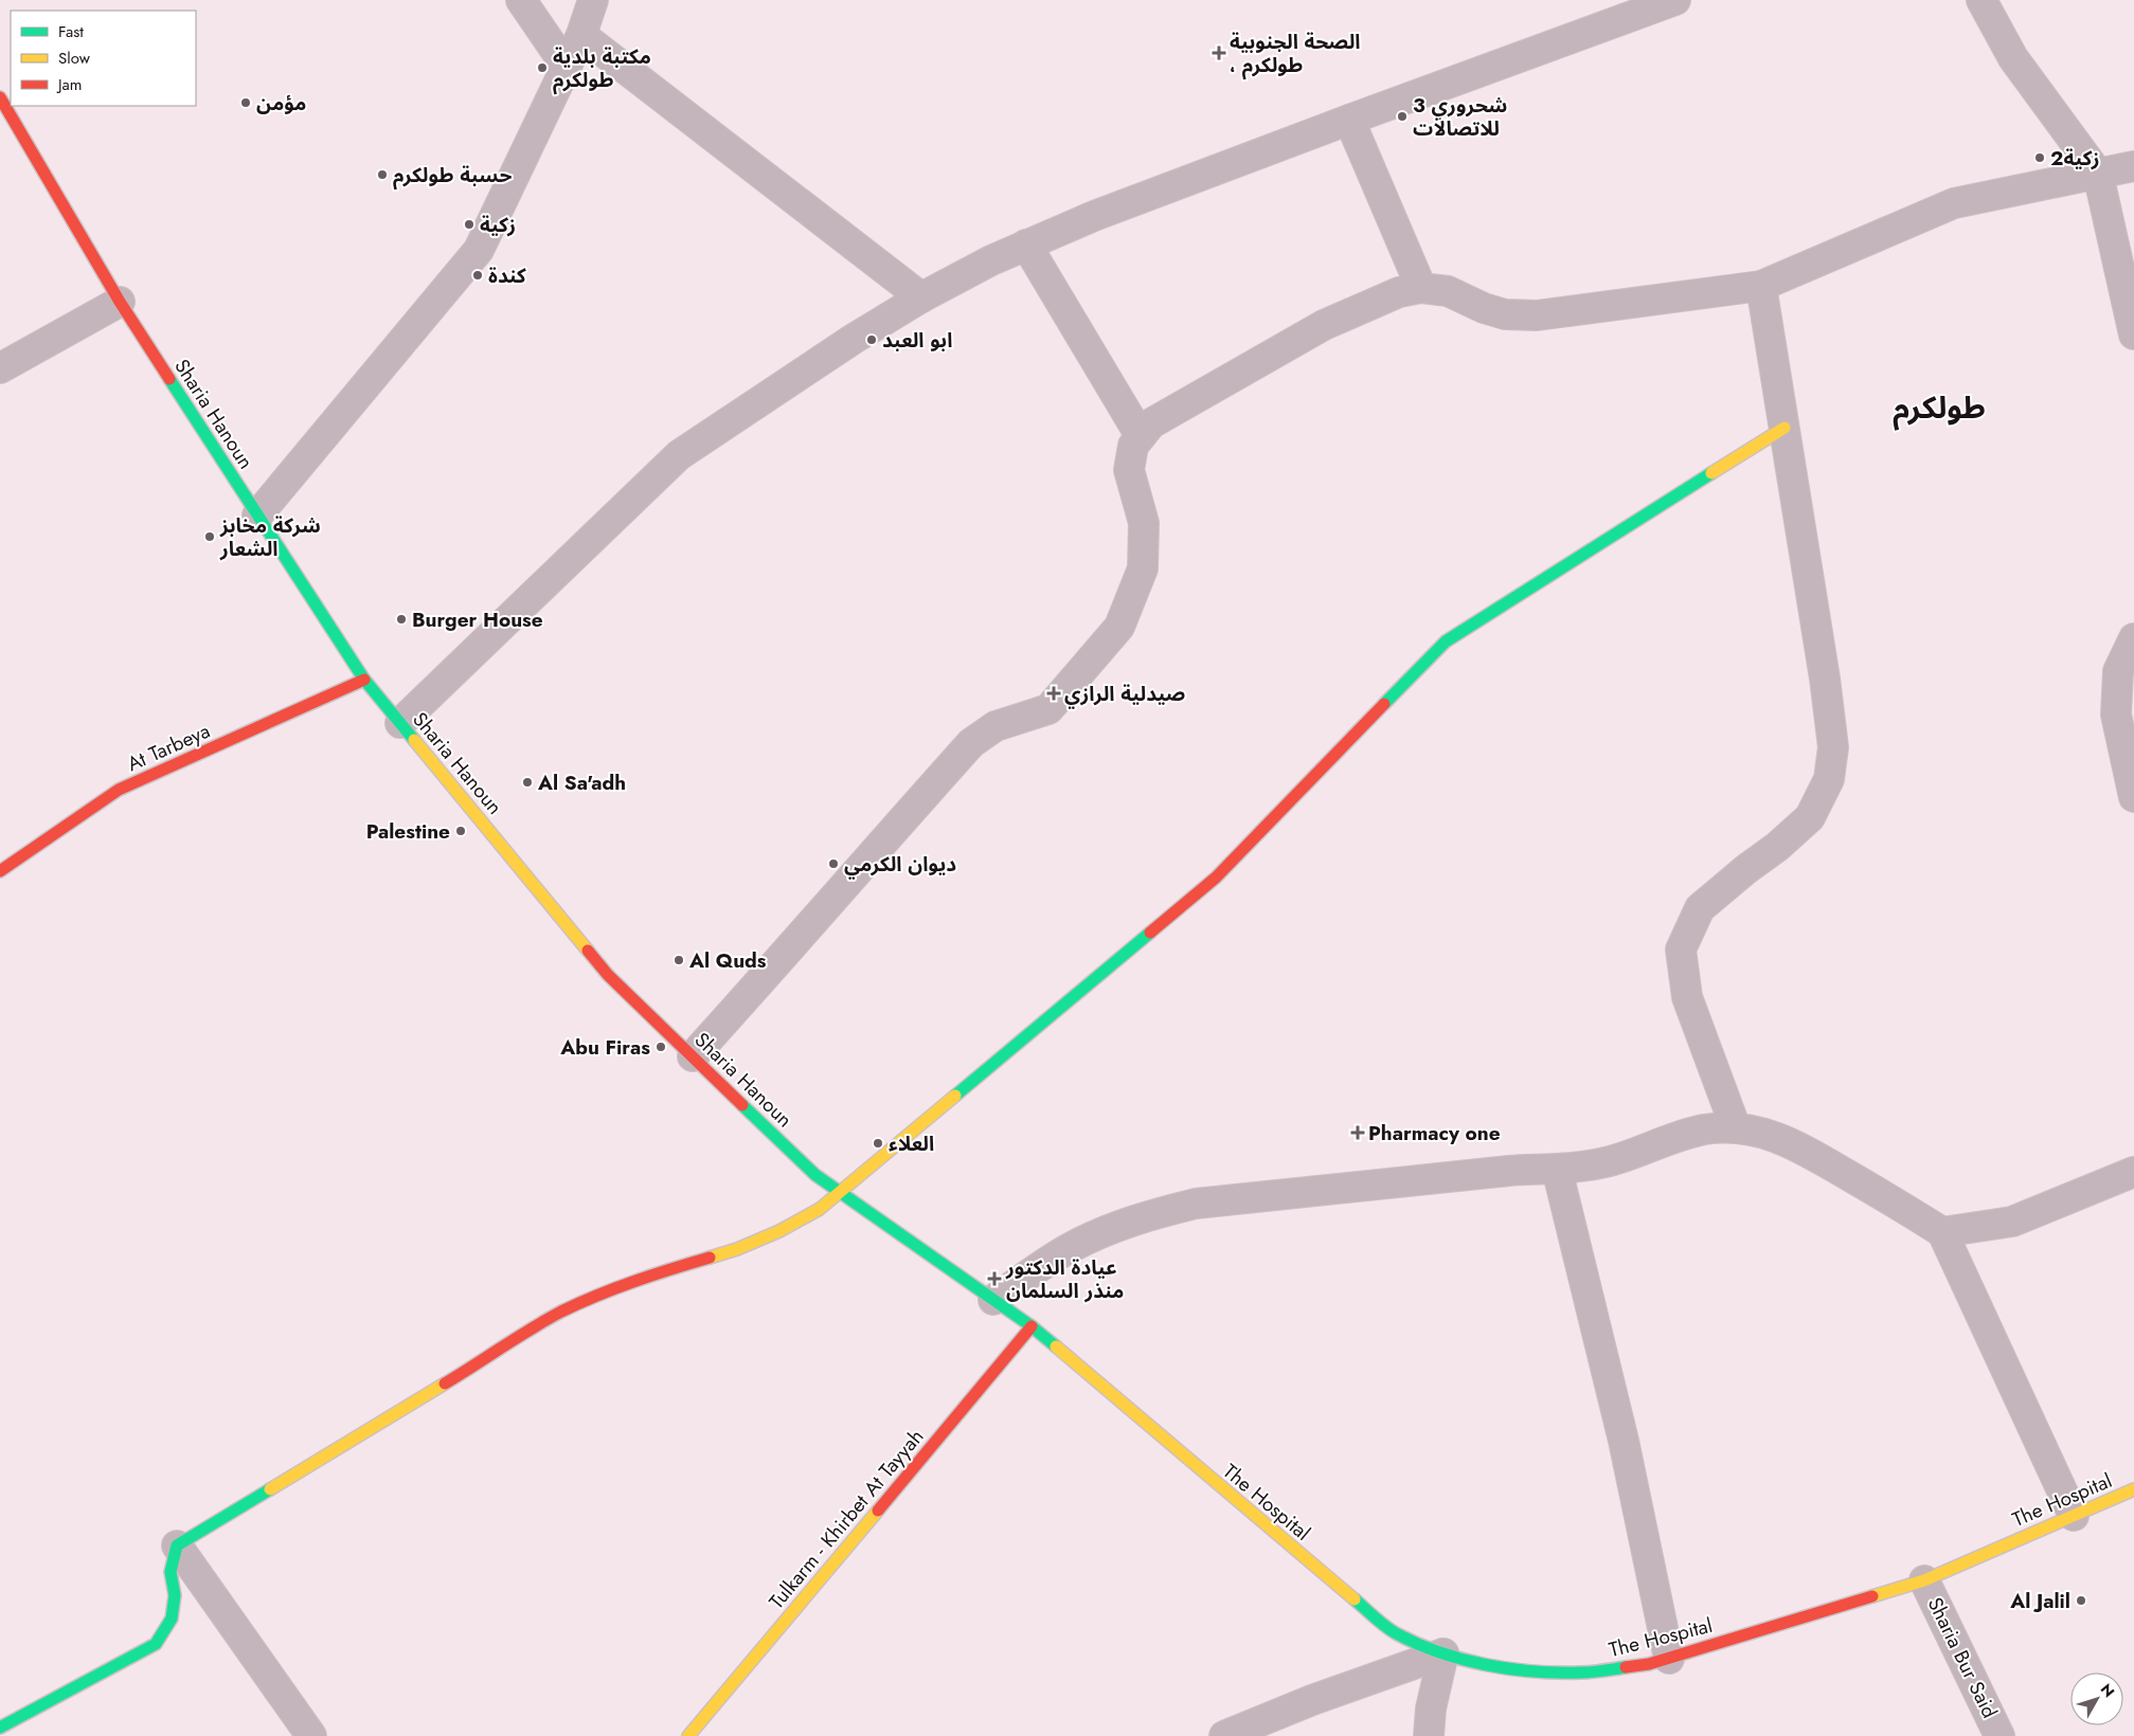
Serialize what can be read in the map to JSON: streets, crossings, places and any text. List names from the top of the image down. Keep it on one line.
{"streets":{"street":["Sharia Hanoun","At Tarbeya","The Hospital","Tulkarm - Khirbet At Tayyah","Sharia Bur Said"]},"crossings":[["Sharia Hanoun","At Tarbeya"],["Sharia Hanoun","The Hospital"],["Sharia Hanoun","Tulkarm - Khirbet At Tayyah"],["The Hospital","Tulkarm - Khirbet At Tayyah"],["The Hospital","Sharia Bur Said"]],"districts":["طولكرم"],"places":{"health":["الصحة الجنوبية ، طولكرم","صيدلية الرازي","Pharmacy one","عيادة الدكتور منذر السلمان"],"other":["مكتبة بلدية طولكرم","مؤمن","شحروري 3 للاتصالات","زكية2","حسبة طولكرم","زكية","كندة","ابو العبد","شركة مخابز الشعار","Burger House","Al Sa'adh","Palestine","ديوان الكرمي","Al Quds","Abu Firas","العلاء","Al Jalil"]},"legend":["Fast","Slow","Jam"],"north":"top right"}
